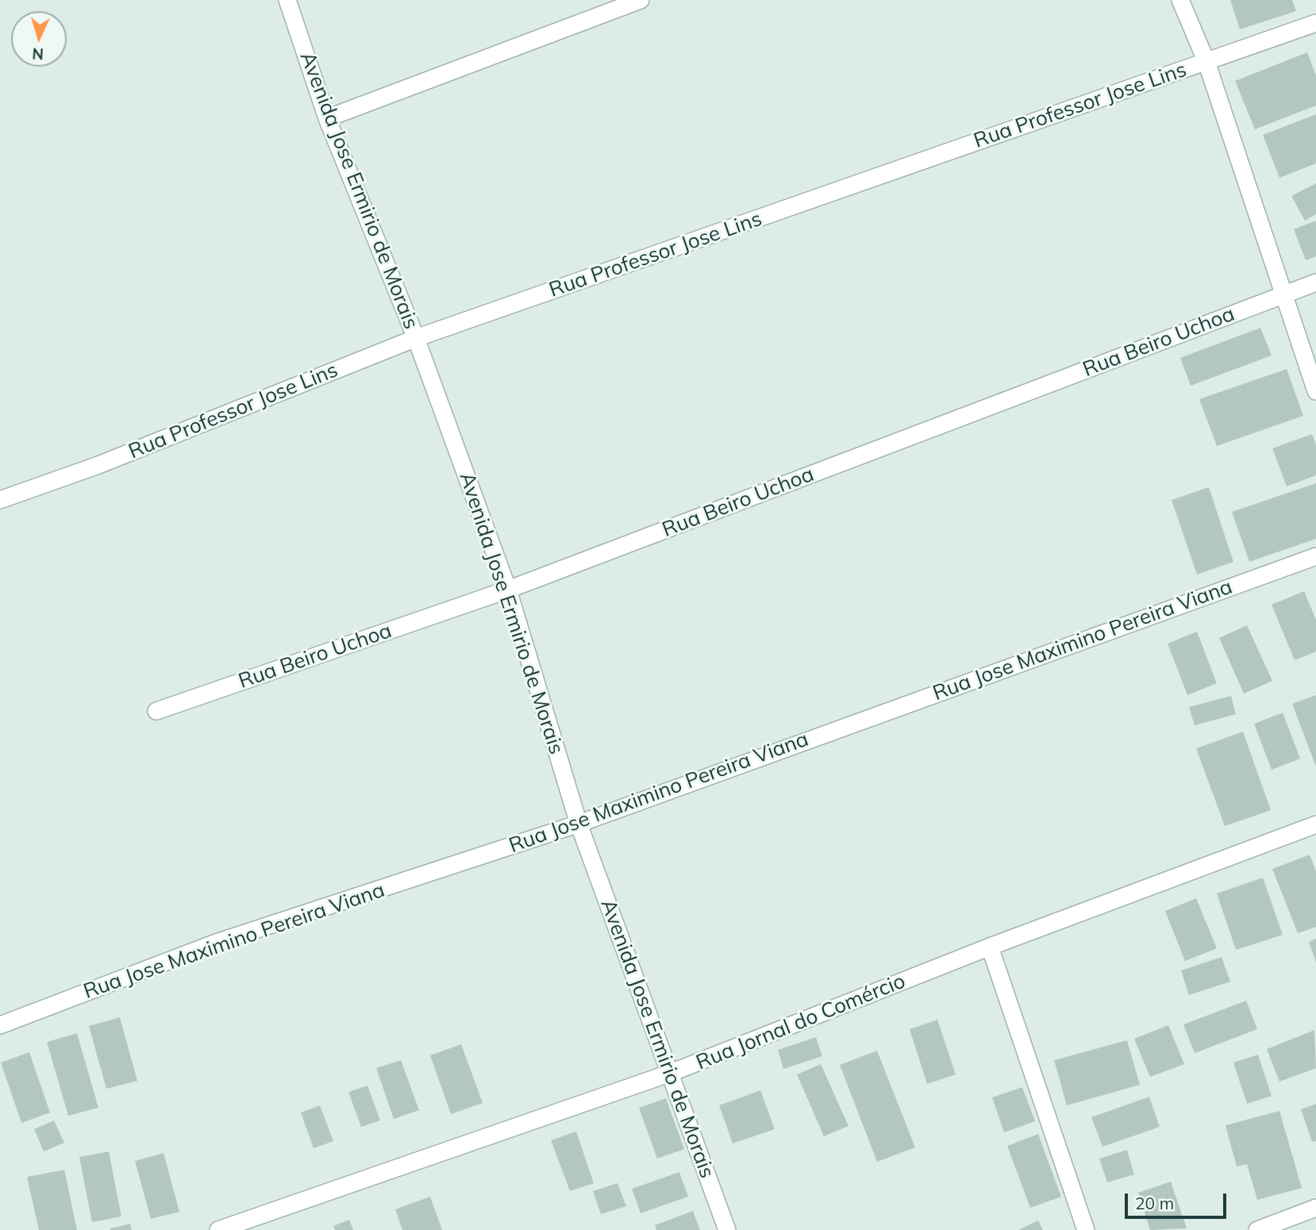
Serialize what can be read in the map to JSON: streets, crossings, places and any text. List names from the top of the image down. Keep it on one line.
{"streets":{"street":["Rua Professor Jose Lins","Avenida Jose Ermirio de Morais","Rua Beiro Uchoa","Rua Jose Maximino Pereira Viana","Rua Jornal do Comércio"]},"crossings":[["Rua Professor Jose Lins","Avenida Jose Ermirio de Morais"],["Avenida Jose Ermirio de Morais","Rua Beiro Uchoa"],["Avenida Jose Ermirio de Morais","Rua Jose Maximino Pereira Viana"],["Avenida Jose Ermirio de Morais","Rua Jornal do Comércio"]],"scale_bar":"20 m","north":"bottom"}
